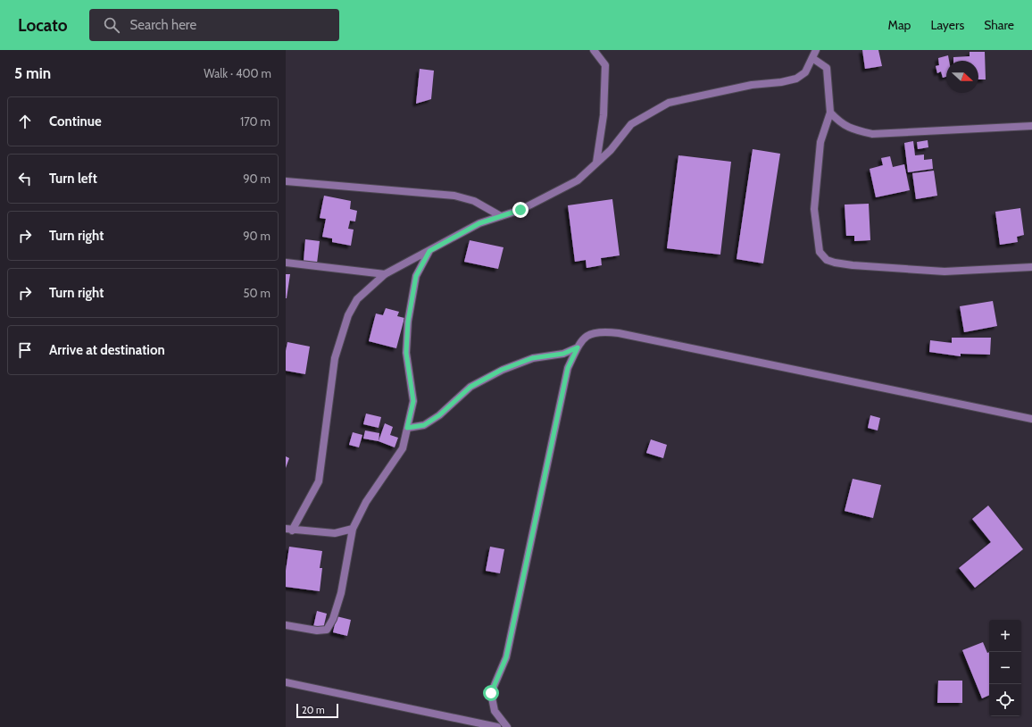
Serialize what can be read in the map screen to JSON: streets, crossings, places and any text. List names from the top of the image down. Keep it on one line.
{"scale_bar":"20 m","north":"right","page":{"header":"Locato","search":"Search here","nav":["Map","Layers","Share"],"heading":["5 min","Walk · 400 m"],"list":[["Continue","170 m"],["Turn left","90 m"],["Turn right","90 m"],["Turn right","50 m"],"Arrive at destination"],"map_buttons":["+","−"],"scale":"20 m"}}
